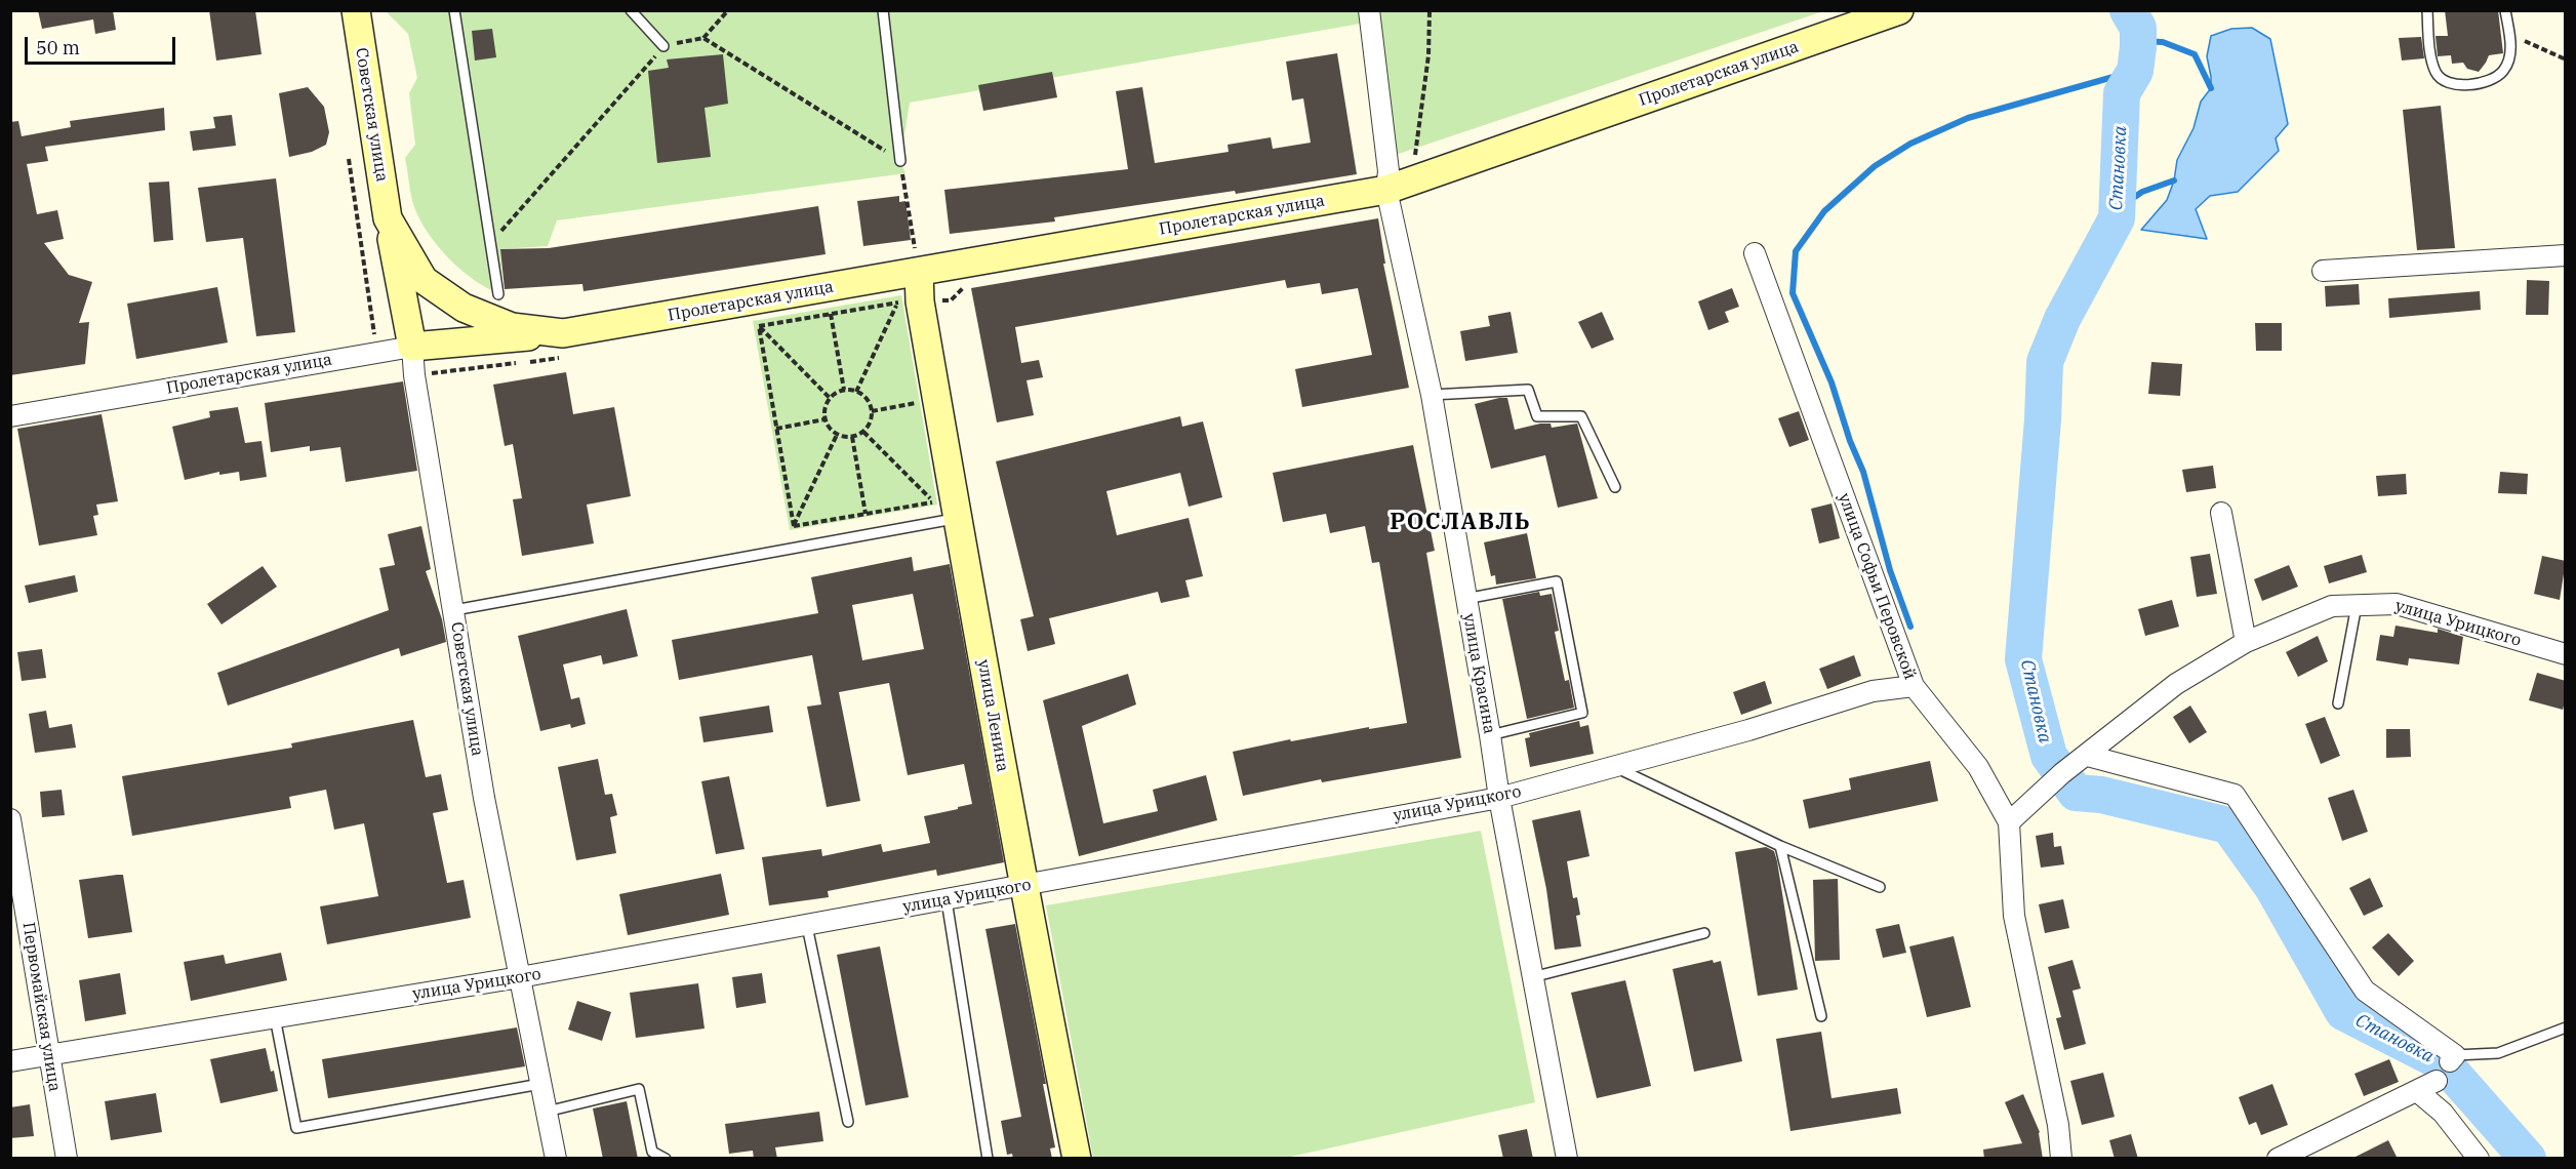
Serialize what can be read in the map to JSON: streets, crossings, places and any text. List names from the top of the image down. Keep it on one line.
{"streets":{"main road":["Пролетарская улица","Советская улица","улица Ленина"],"street":["улица Софьи Перовской","улица Урицкого","улица Красина","Первомайская улица"]},"crossings":[["Пролетарская улица","Советская улица"],["Пролетарская улица","улица Красина"],["Пролетарская улица","улица Ленина"],["Советская улица","улица Урицкого"],["улица Софьи Перовской","улица Урицкого"],["улица Урицкого","улица Красина"],["улица Урицкого","улица Ленина"],["улица Урицкого","Первомайская улица"]],"districts":["РОСЛАВЛЬ"],"water":["Становка"],"scale_bar":"50 m"}
